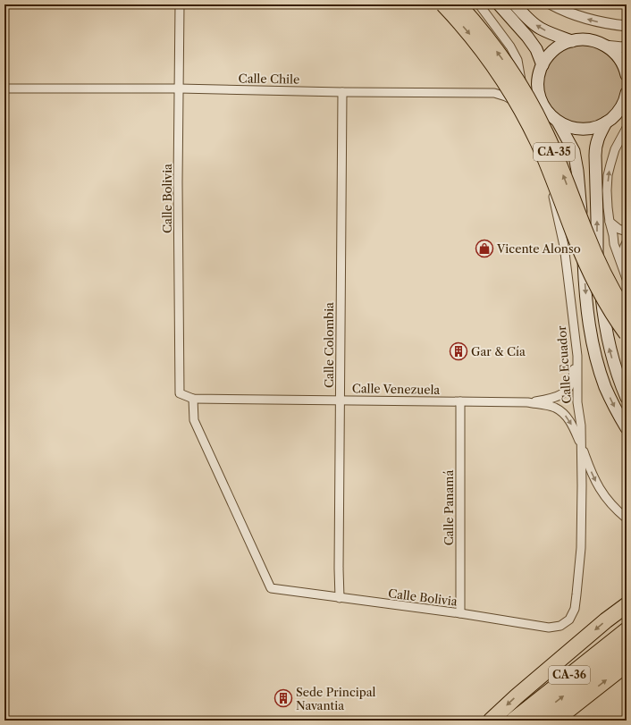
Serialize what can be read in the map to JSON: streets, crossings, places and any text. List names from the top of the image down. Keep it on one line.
{"streets":{"highway":["CA-35","CA-36"],"street":["Calle Chile","Calle Bolivia","Calle Colombia","Calle Ecuador","Calle Venezuela","Calle Panamá"]},"crossings":[["Calle Chile","Calle Bolivia"],["Calle Chile","Calle Colombia"],["Calle Chile","Calle Ecuador"],["Calle Bolivia","Calle Colombia"],["Calle Bolivia","Calle Ecuador"],["Calle Bolivia","Calle Venezuela"],["Calle Bolivia","Calle Panamá"],["Calle Colombia","Calle Venezuela"],["Calle Venezuela","Calle Panamá"]],"places":{"shop":["Vicente Alonso"],"building":["Gar & Cía","Sede Principal Navantia"]}}
